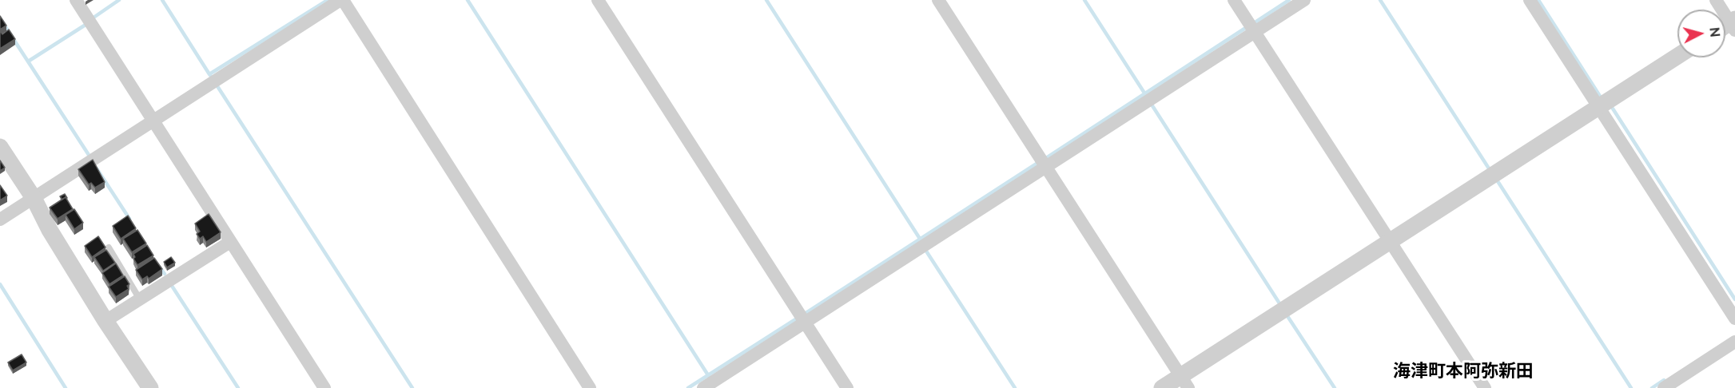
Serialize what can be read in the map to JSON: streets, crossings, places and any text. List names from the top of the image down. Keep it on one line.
{"districts":["海津町本阿弥新田"],"north":"right"}
